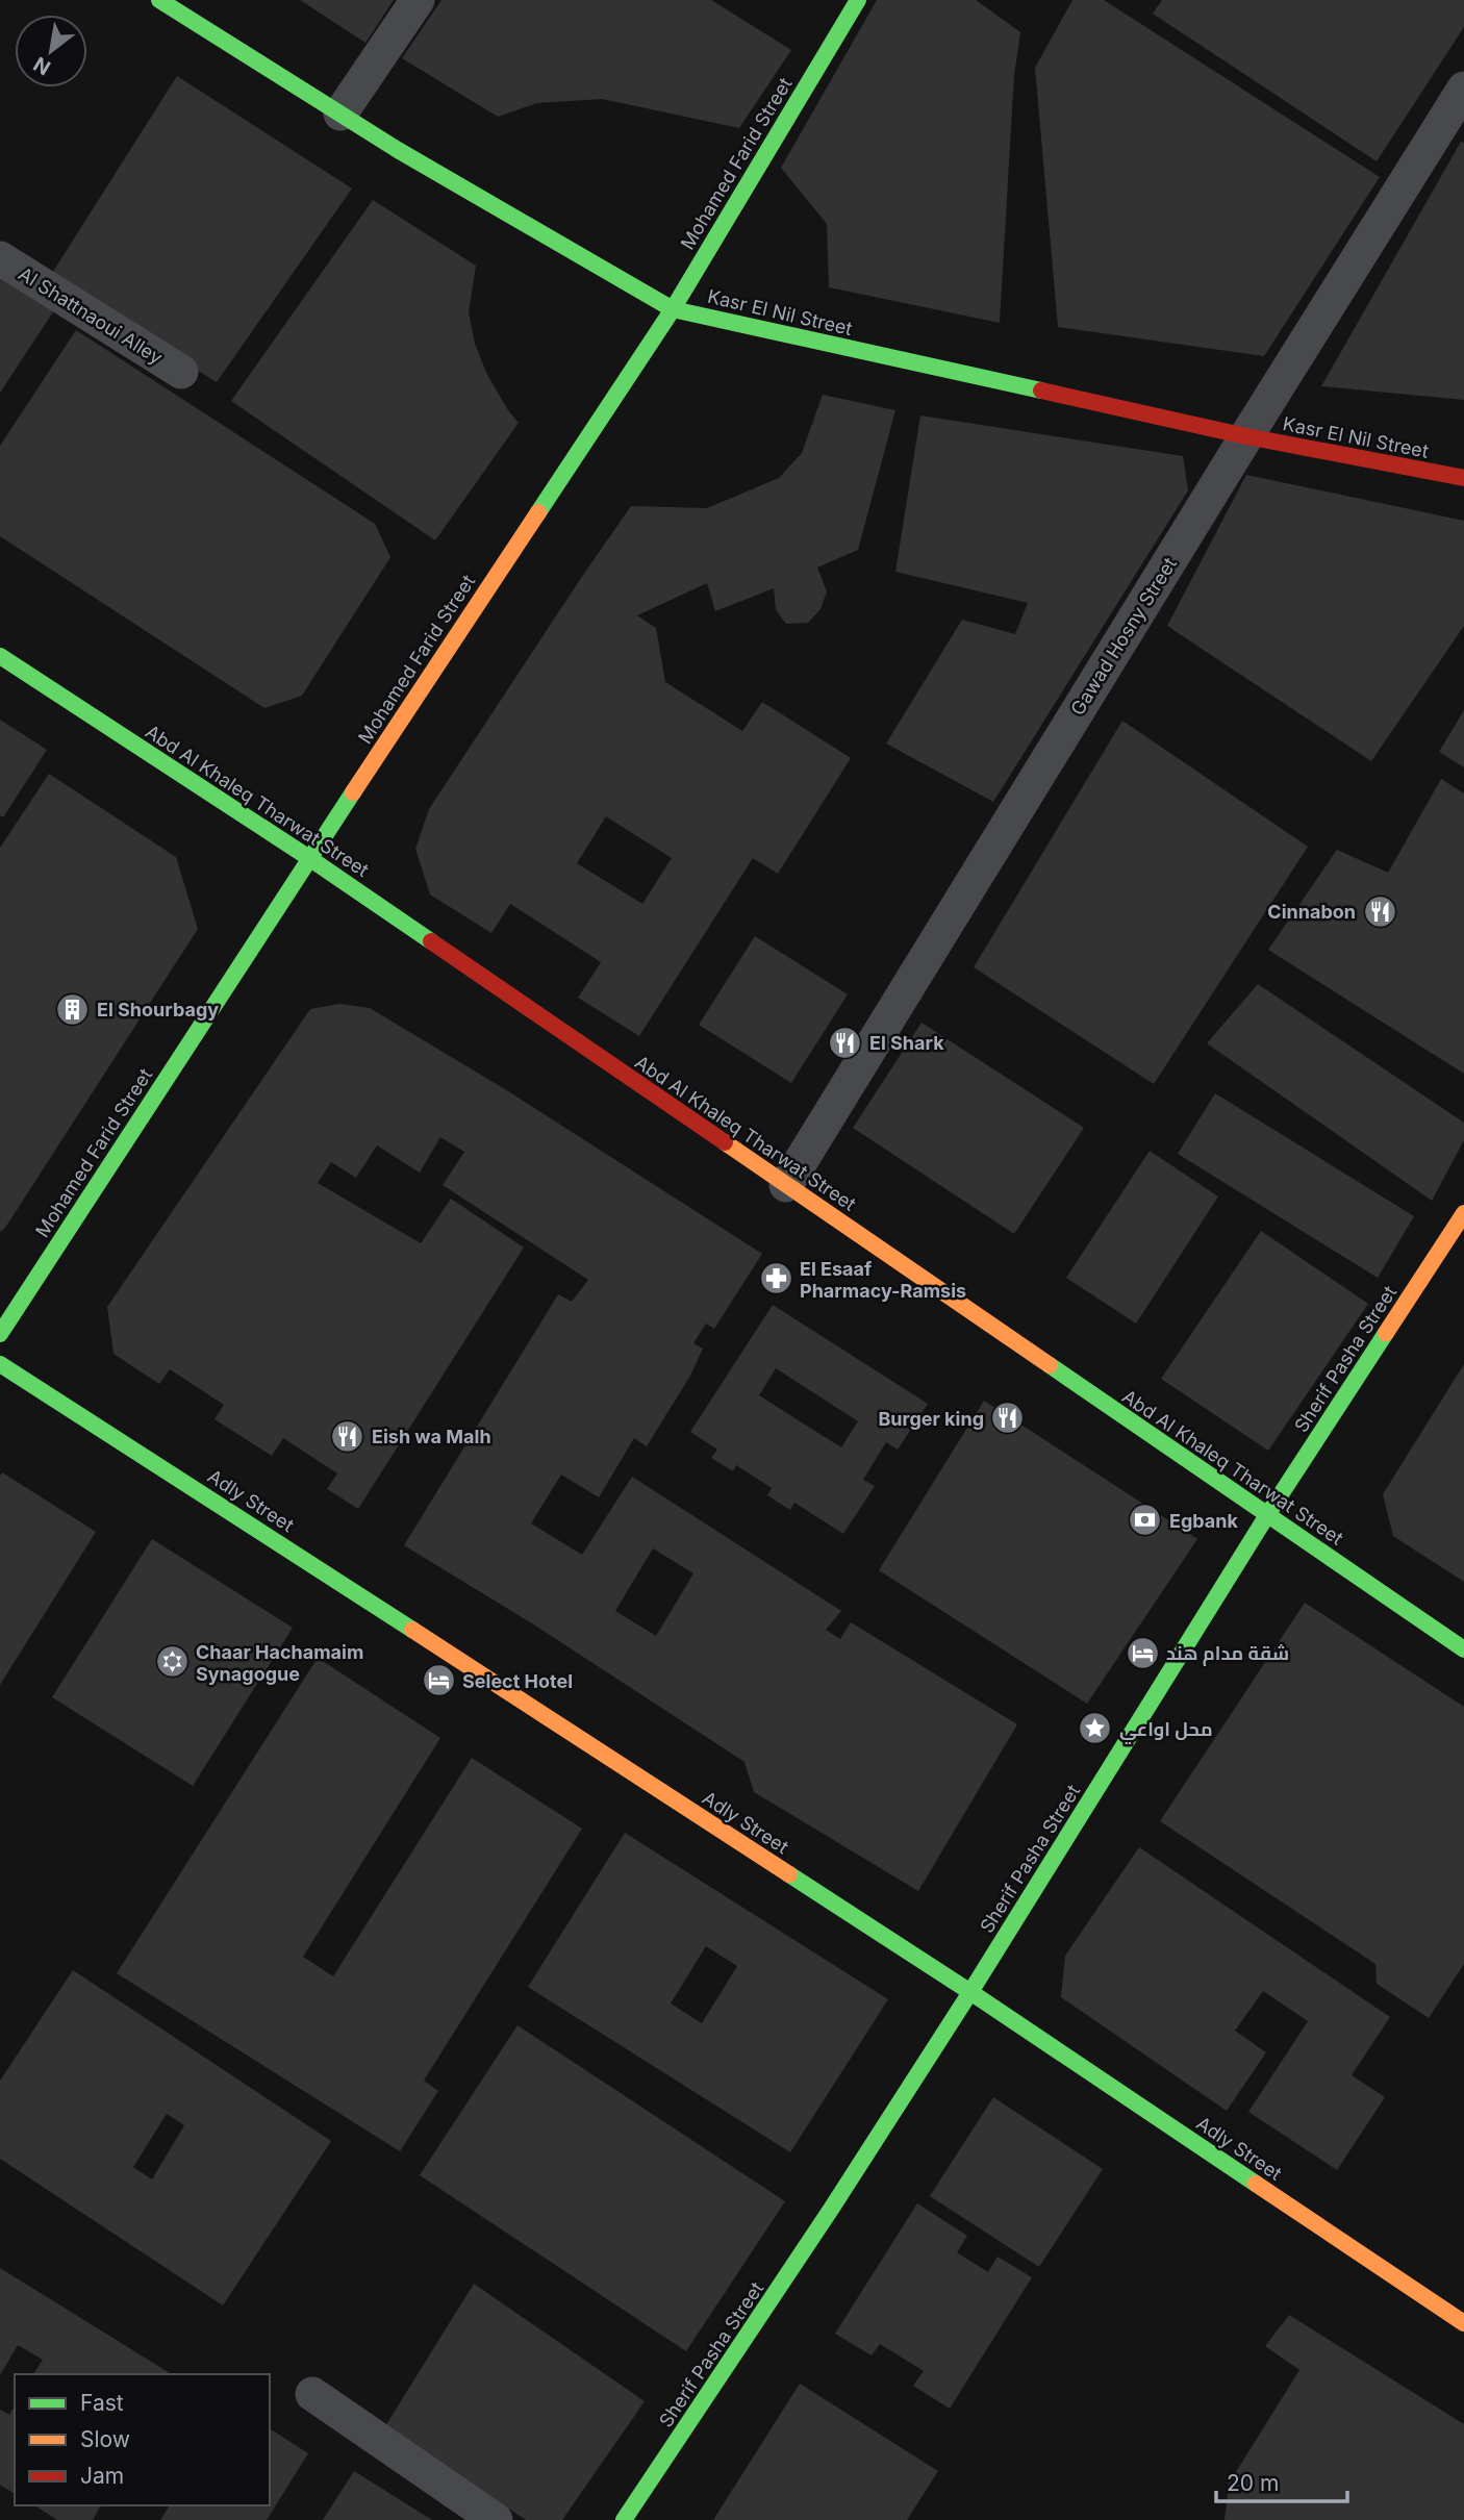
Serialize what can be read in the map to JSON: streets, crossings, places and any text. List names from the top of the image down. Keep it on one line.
{"streets":{"street":["Mohamed Farid Street","Kasr El Nil Street","Al Shattnaoui Alley","Gawad Hosny Street","Abd Al Khaleq Tharwat Street","Sherif Pasha Street","Adly Street"]},"crossings":[["Mohamed Farid Street","Kasr El Nil Street"],["Mohamed Farid Street","Abd Al Khaleq Tharwat Street"],["Kasr El Nil Street","Gawad Hosny Street"],["Gawad Hosny Street","Abd Al Khaleq Tharwat Street"],["Abd Al Khaleq Tharwat Street","Sherif Pasha Street"],["Sherif Pasha Street","Adly Street"]],"places":{"restaurant":["Cinnabon","El Shark","Burger king","Eish wa Malh"],"building":["El Shourbagy"],"pharmacy":["El Esaaf Pharmacy-Ramsis"],"bank":["Egbank"],"hotel":["شقة مدام هند","Select Hotel"],"synagogue":["Chaar Hachamaim Synagogue"],"place":["محل اواعي"]},"legend":["Fast","Slow","Jam"],"scale_bar":"20 m","north":"bottom left"}
